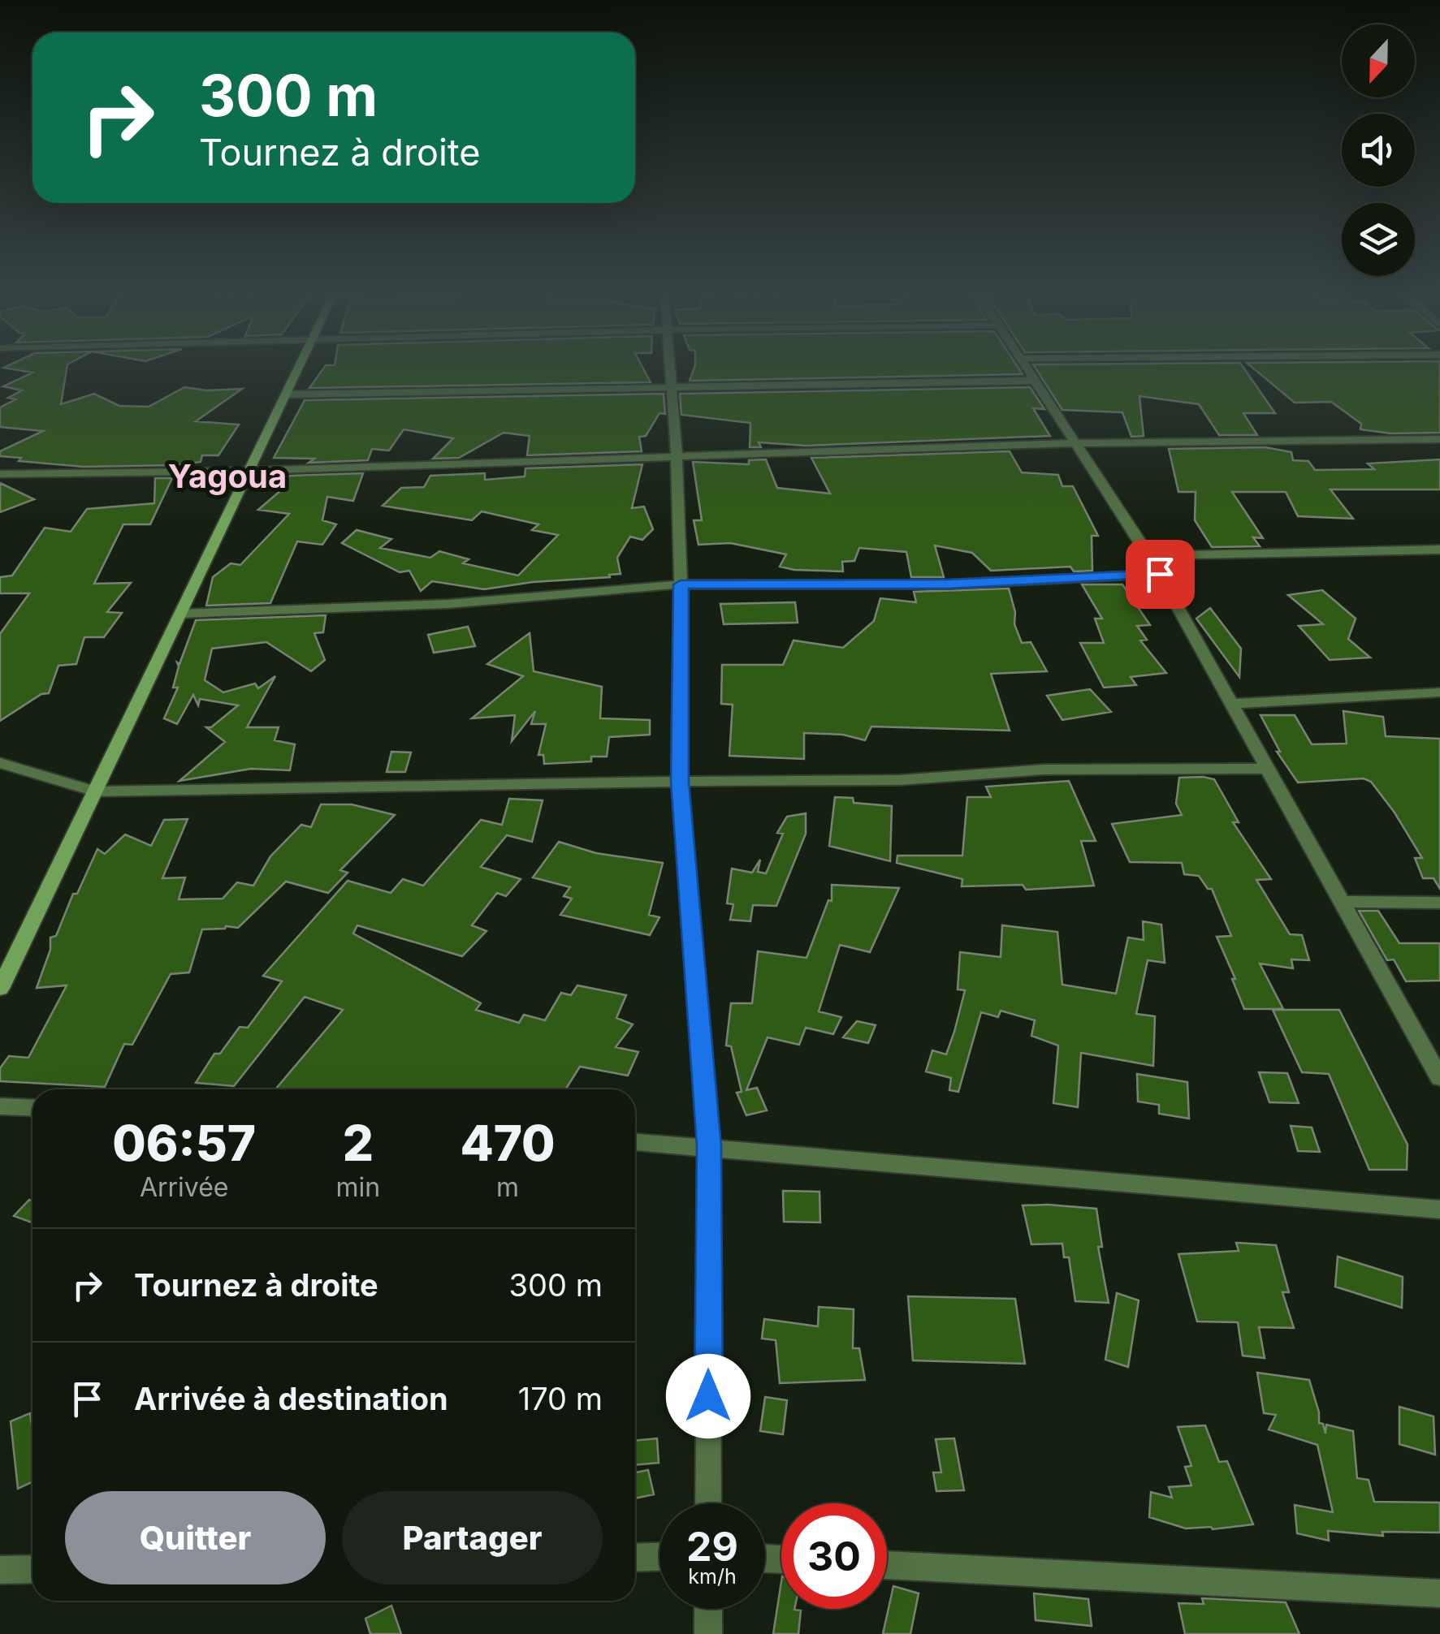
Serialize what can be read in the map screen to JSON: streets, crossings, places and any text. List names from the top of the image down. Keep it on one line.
{"districts":["Yagoua"],"north":"bottom","page":{"turn":["300 m","Tournez à droite"],"eta":["06:57","Arrivée","2","min","470","m"],"list":[{"name":"Tournez à droite","value":"300 m"},{"name":"Arrivée à destination","value":"170 m"}],"buttons":["Quitter","Partager"],"speed":"29 km/h","limit":"30"}}
